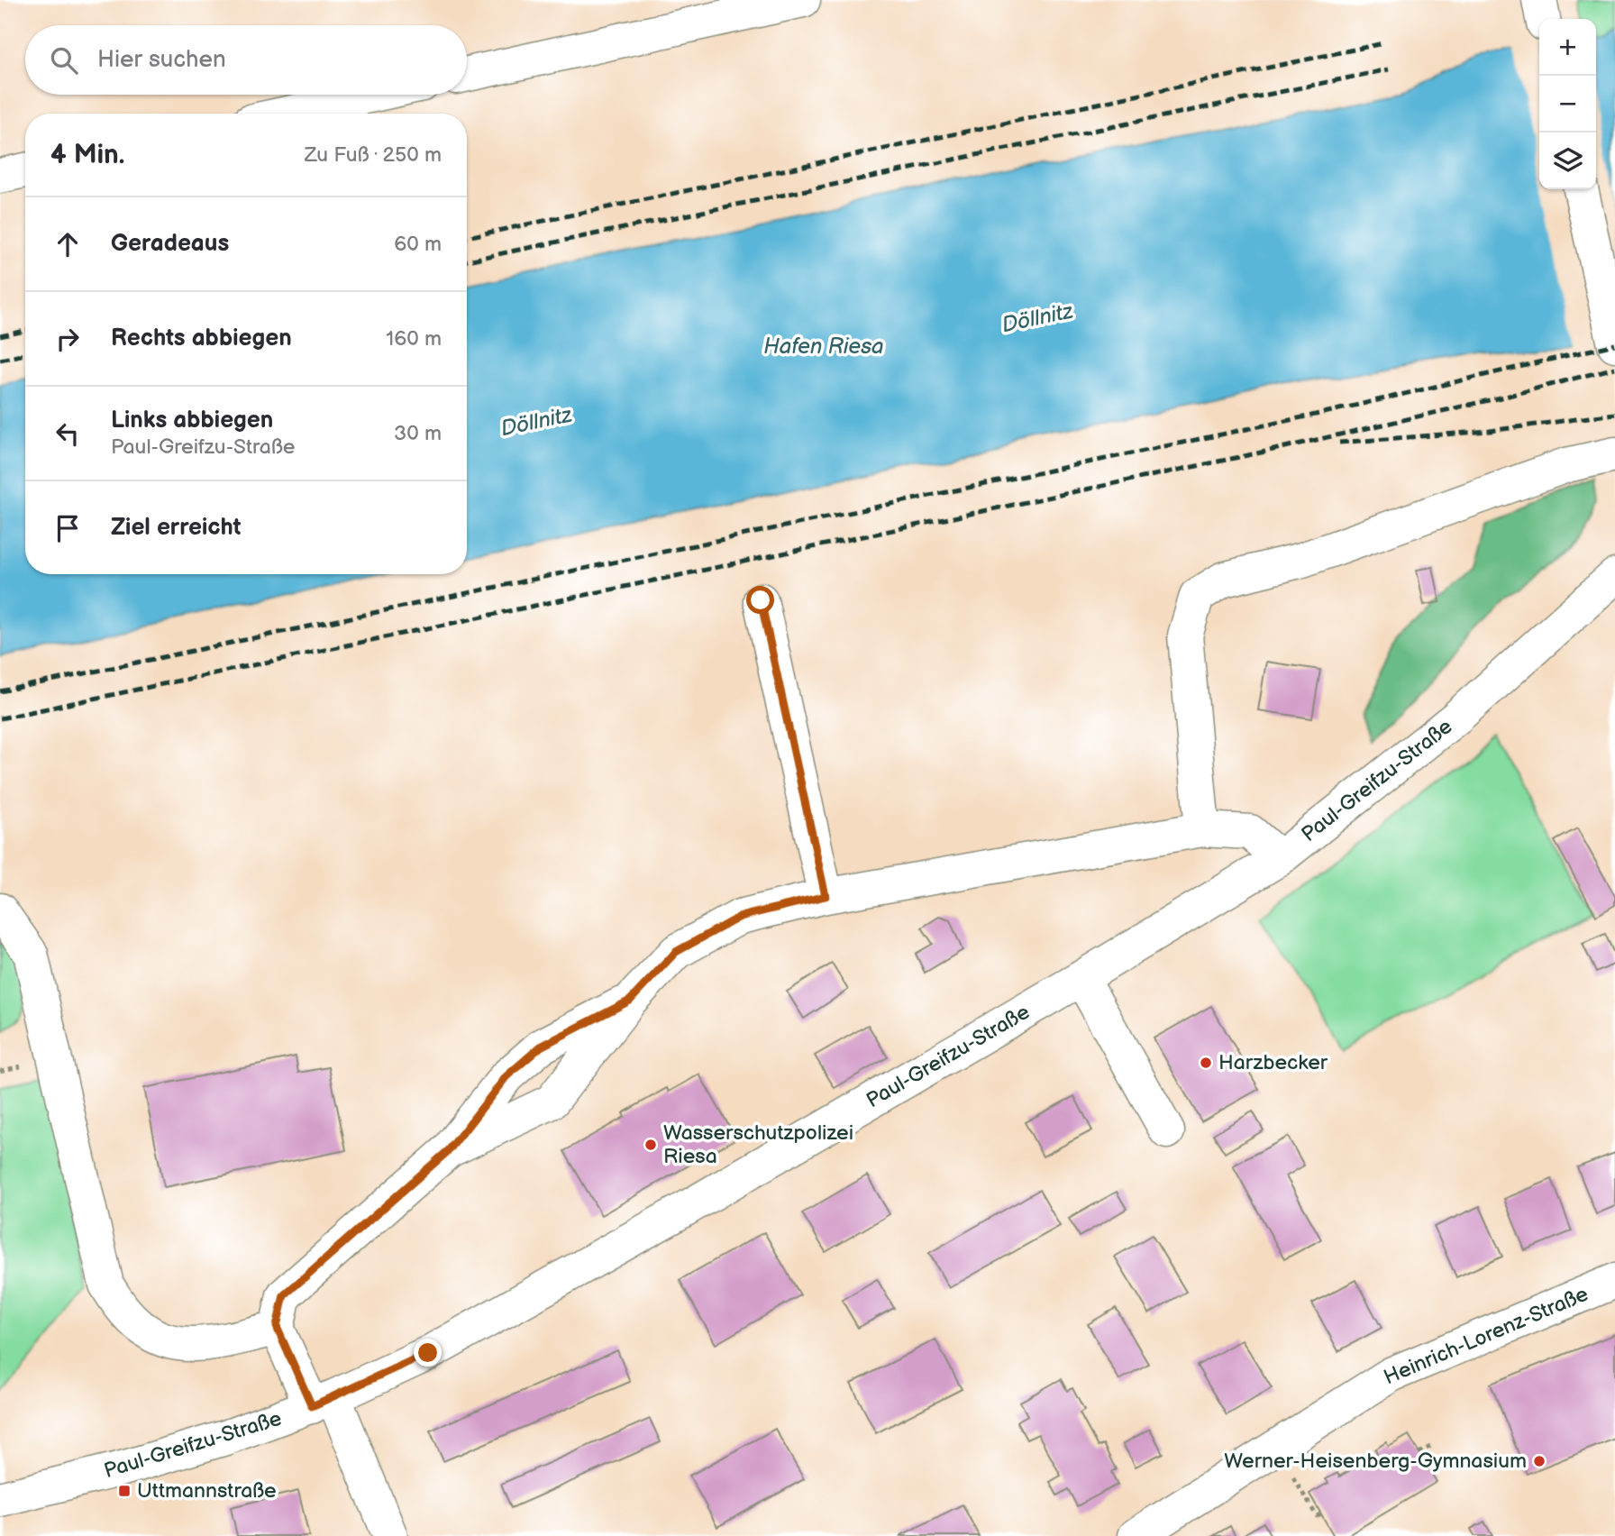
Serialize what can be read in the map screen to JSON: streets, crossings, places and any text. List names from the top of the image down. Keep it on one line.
{"streets":{"main road":["Paul-Greifzu-Straße","Heinrich-Lorenz-Straße"]},"water":["Döllnitz","Hafen Riesa"],"places":{"other":["Harzbecker","Wasserschutzpolizei Riesa","Werner-Heisenberg-Gymnasium"],"transit":["Uttmannstraße"]},"page":{"map_buttons":["+","−"],"search":"Hier suchen","heading":["4 Min.","Zu Fuß · 250 m"],"list":[["Geradeaus","60 m"],["Rechts abbiegen","160 m"],["Links abbiegen","Paul-Greifzu-Straße","30 m"],"Ziel erreicht"]}}
